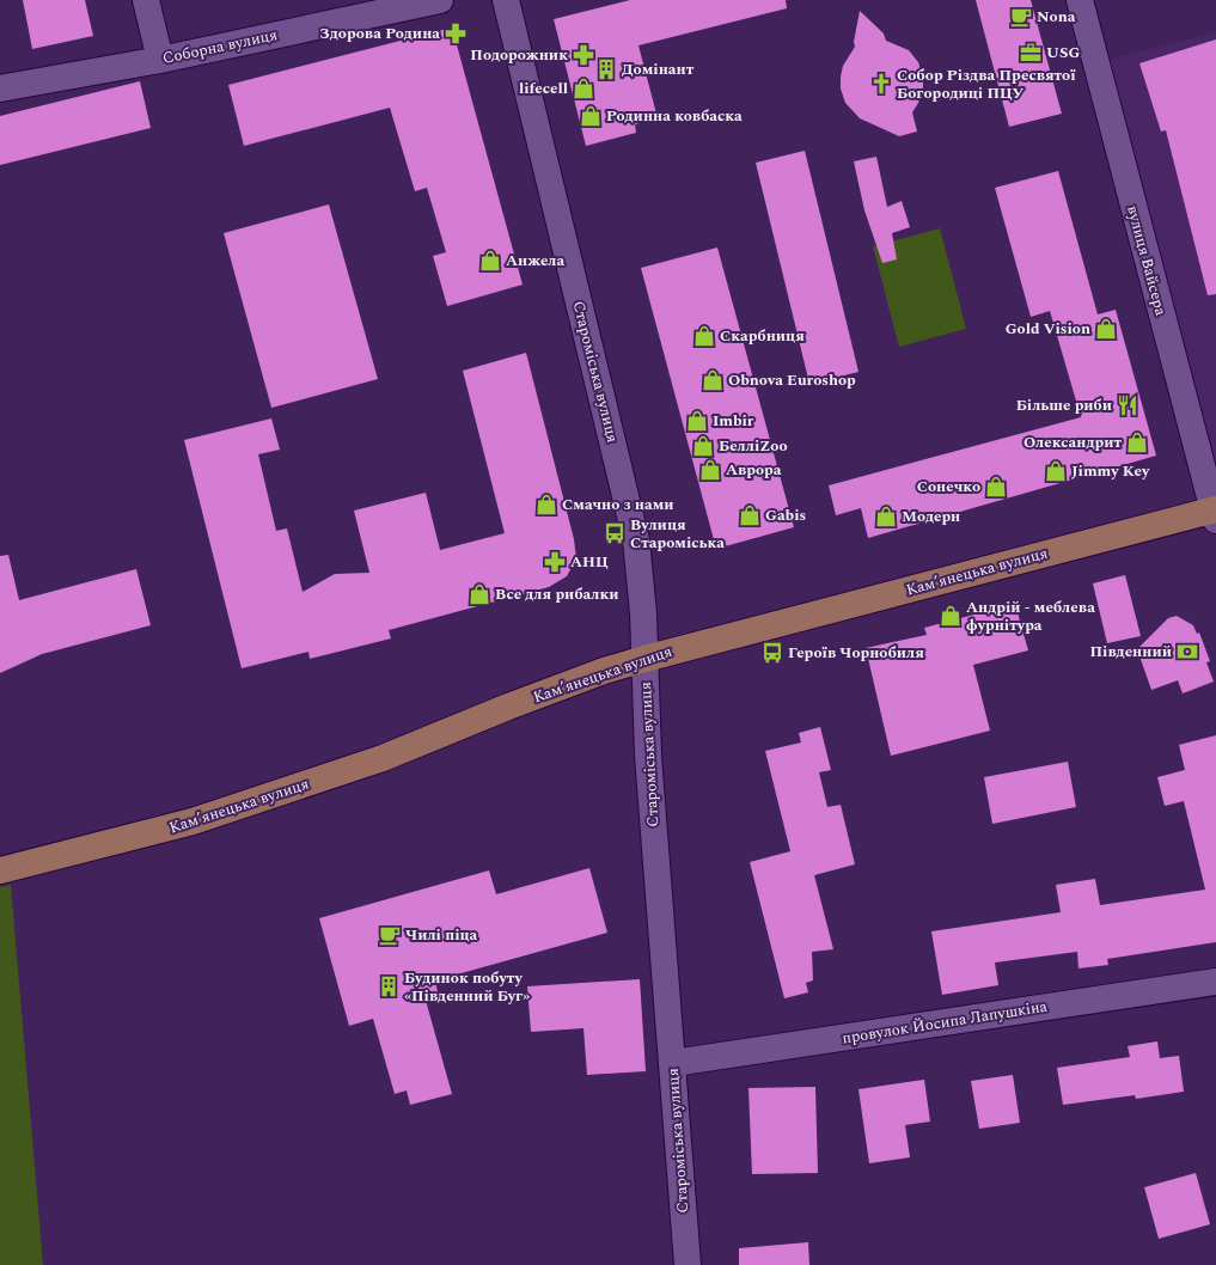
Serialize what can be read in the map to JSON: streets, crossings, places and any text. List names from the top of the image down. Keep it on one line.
{"streets":{"main road":["Камʼянецька вулиця"],"street":["Соборна вулиця","вулиця Вайсера","Староміська вулиця","провулок Йосипа Лапушкіна"]},"crossings":[["вулиця Вайсера","Камʼянецька вулиця"],["Староміська вулиця","Камʼянецька вулиця"],["Староміська вулиця","провулок Йосипа Лапушкіна"]],"places":{"cafe":["Nona","Чилі піца"],"pharmacy":["Здорова Родина","Подорожник","АНЦ"],"office":["USG"],"building":["Домінант","Будинок побуту «Південний Буг»"],"church":["Собор Різдва Пресвятої Богородиці ПЦУ"],"shop":["lifecell","Родинна ковбаска","Анжела","Gold Vision","Скарбниця","Obnova Euroshop","Imbir","Олександрит","БелліZoo","Аврора","Jimmy Key","Сонечко","Смачно з нами","Gabis","Модерн","Все для рибалки","Андрій - меблева фурнітура"],"restaurant":["Більше риби"],"bus stop":["Вулиця Староміська","Героїв Чорнобиля"],"bank":["Південний"]}}
